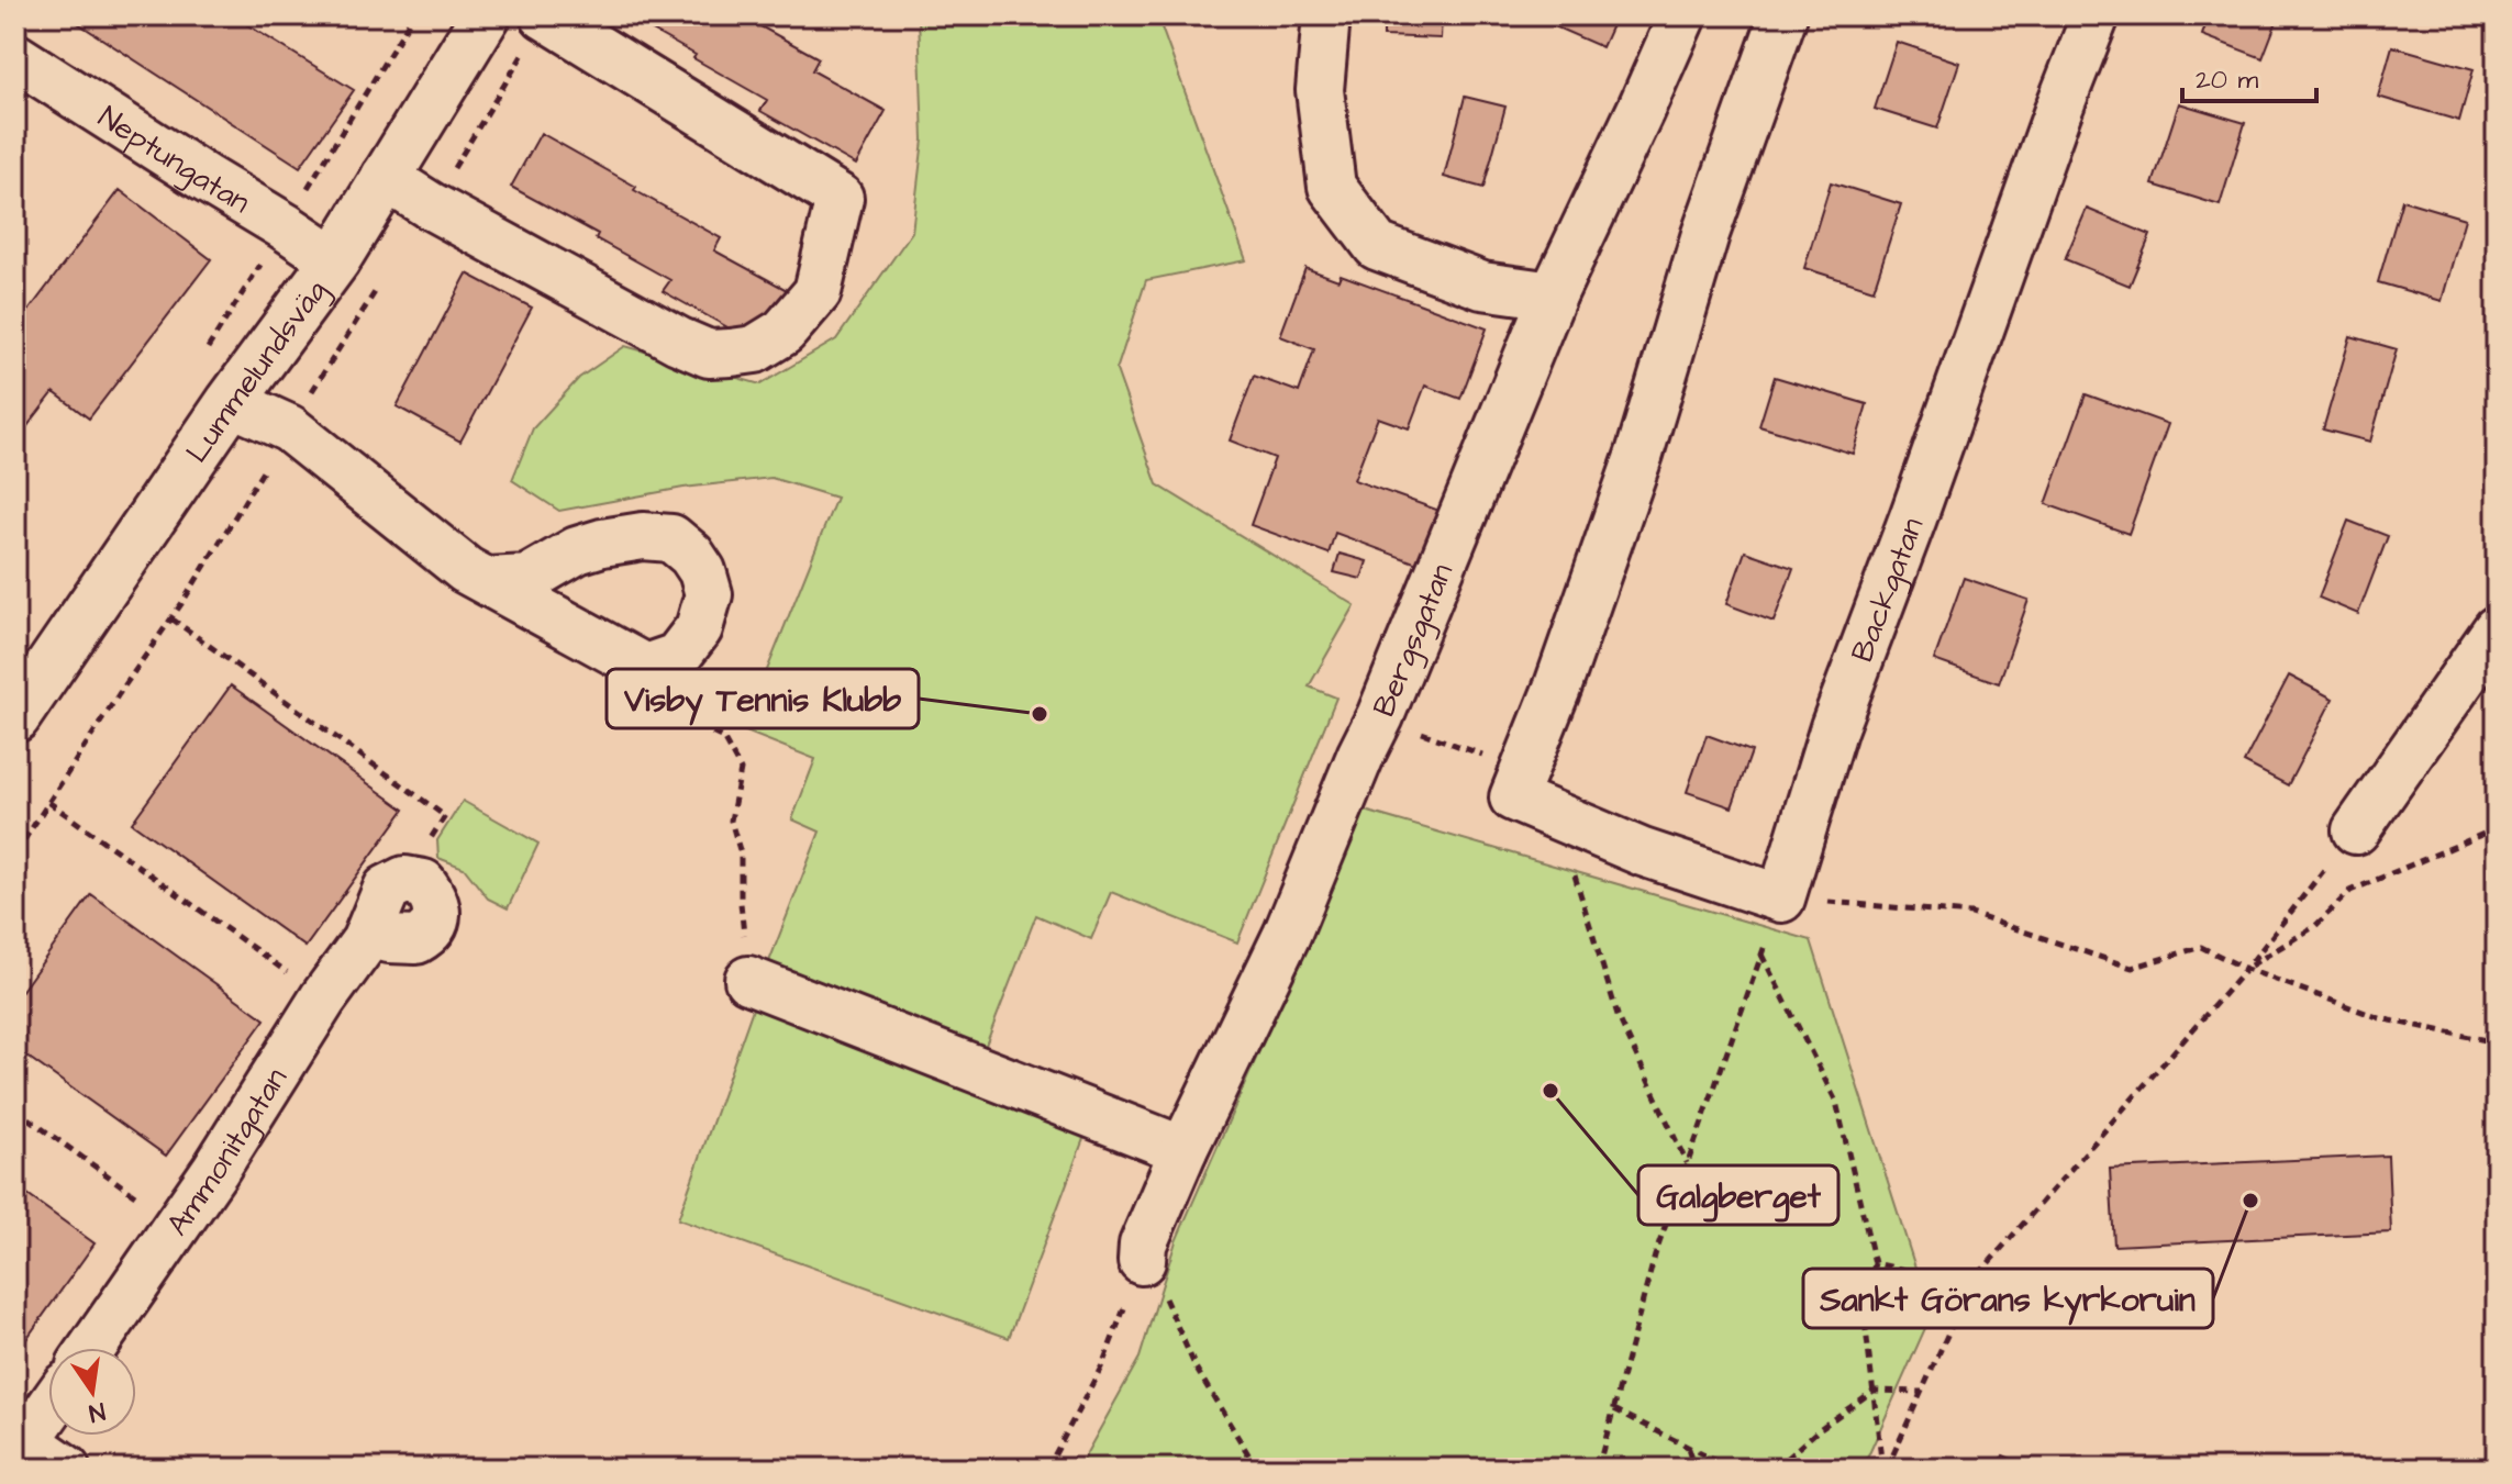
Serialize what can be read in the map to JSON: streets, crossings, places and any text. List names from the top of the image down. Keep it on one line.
{"streets":{"main road":["Lummelundsväg"],"street":["Neptungatan","Backgatan","Bergsgatan","Ammonitgatan"]},"crossings":[["Neptungatan","Lummelundsväg"]],"places":["Visby Tennis Klubb","Galgberget","Sankt Görans kyrkoruin"],"scale_bar":"20 m","north":"bottom"}
